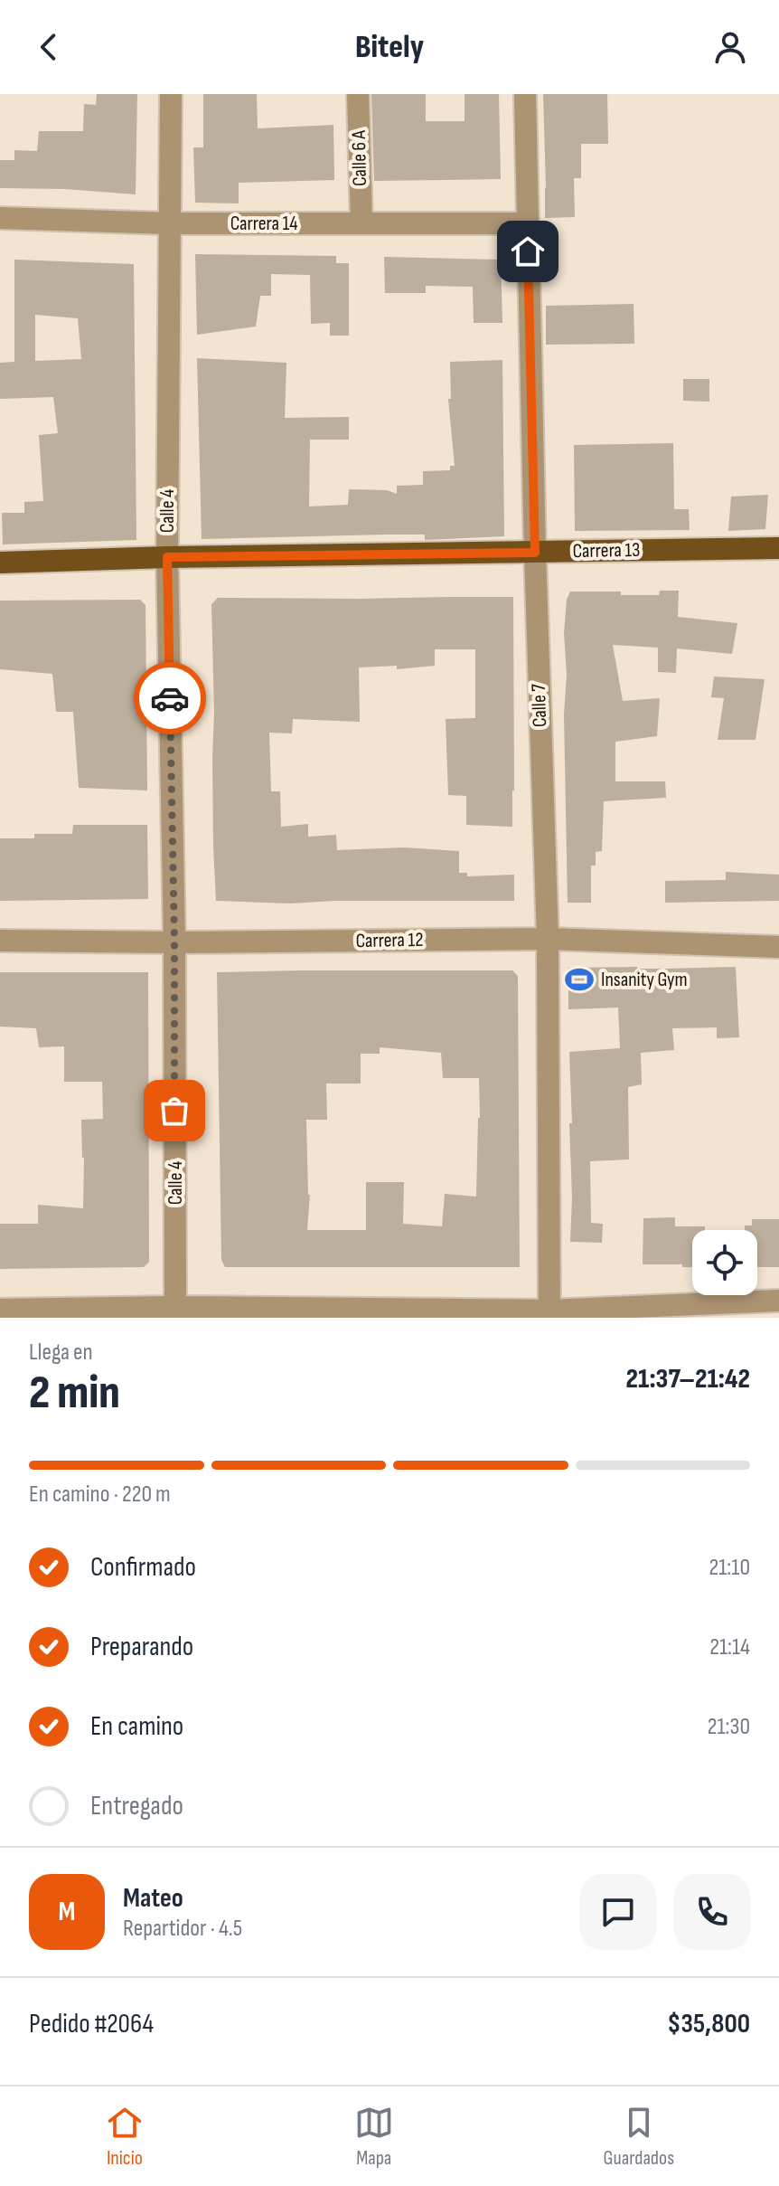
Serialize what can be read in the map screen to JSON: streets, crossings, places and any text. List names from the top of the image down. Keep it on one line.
{"streets":{"main road":["Carrera 13"],"street":["Calle 6 A","Carrera 14","Calle 4","Calle 7","Carrera 12"]},"crossings":[["Calle 6 A","Carrera 14"],["Carrera 14","Calle 4"],["Carrera 14","Calle 7"],["Calle 4","Carrera 13"],["Calle 4","Carrera 12"],["Carrera 13","Calle 7"],["Calle 7","Carrera 12"]],"places":{"sports":["Insanity Gym"]},"page":{"header":"Bitely","heading":["2 min","Llega en","21:37–21:42"],"panel":["Mateo","Repartidor · 4.5","Pedido #2064","$35,800"],"bar":"En camino · 220 m","list":[["Confirmado","21:10"],["Preparando","21:14"],["En camino","21:30"],"Entregado"],"round":"M","tabs":["Inicio","Mapa","Guardados"]}}
